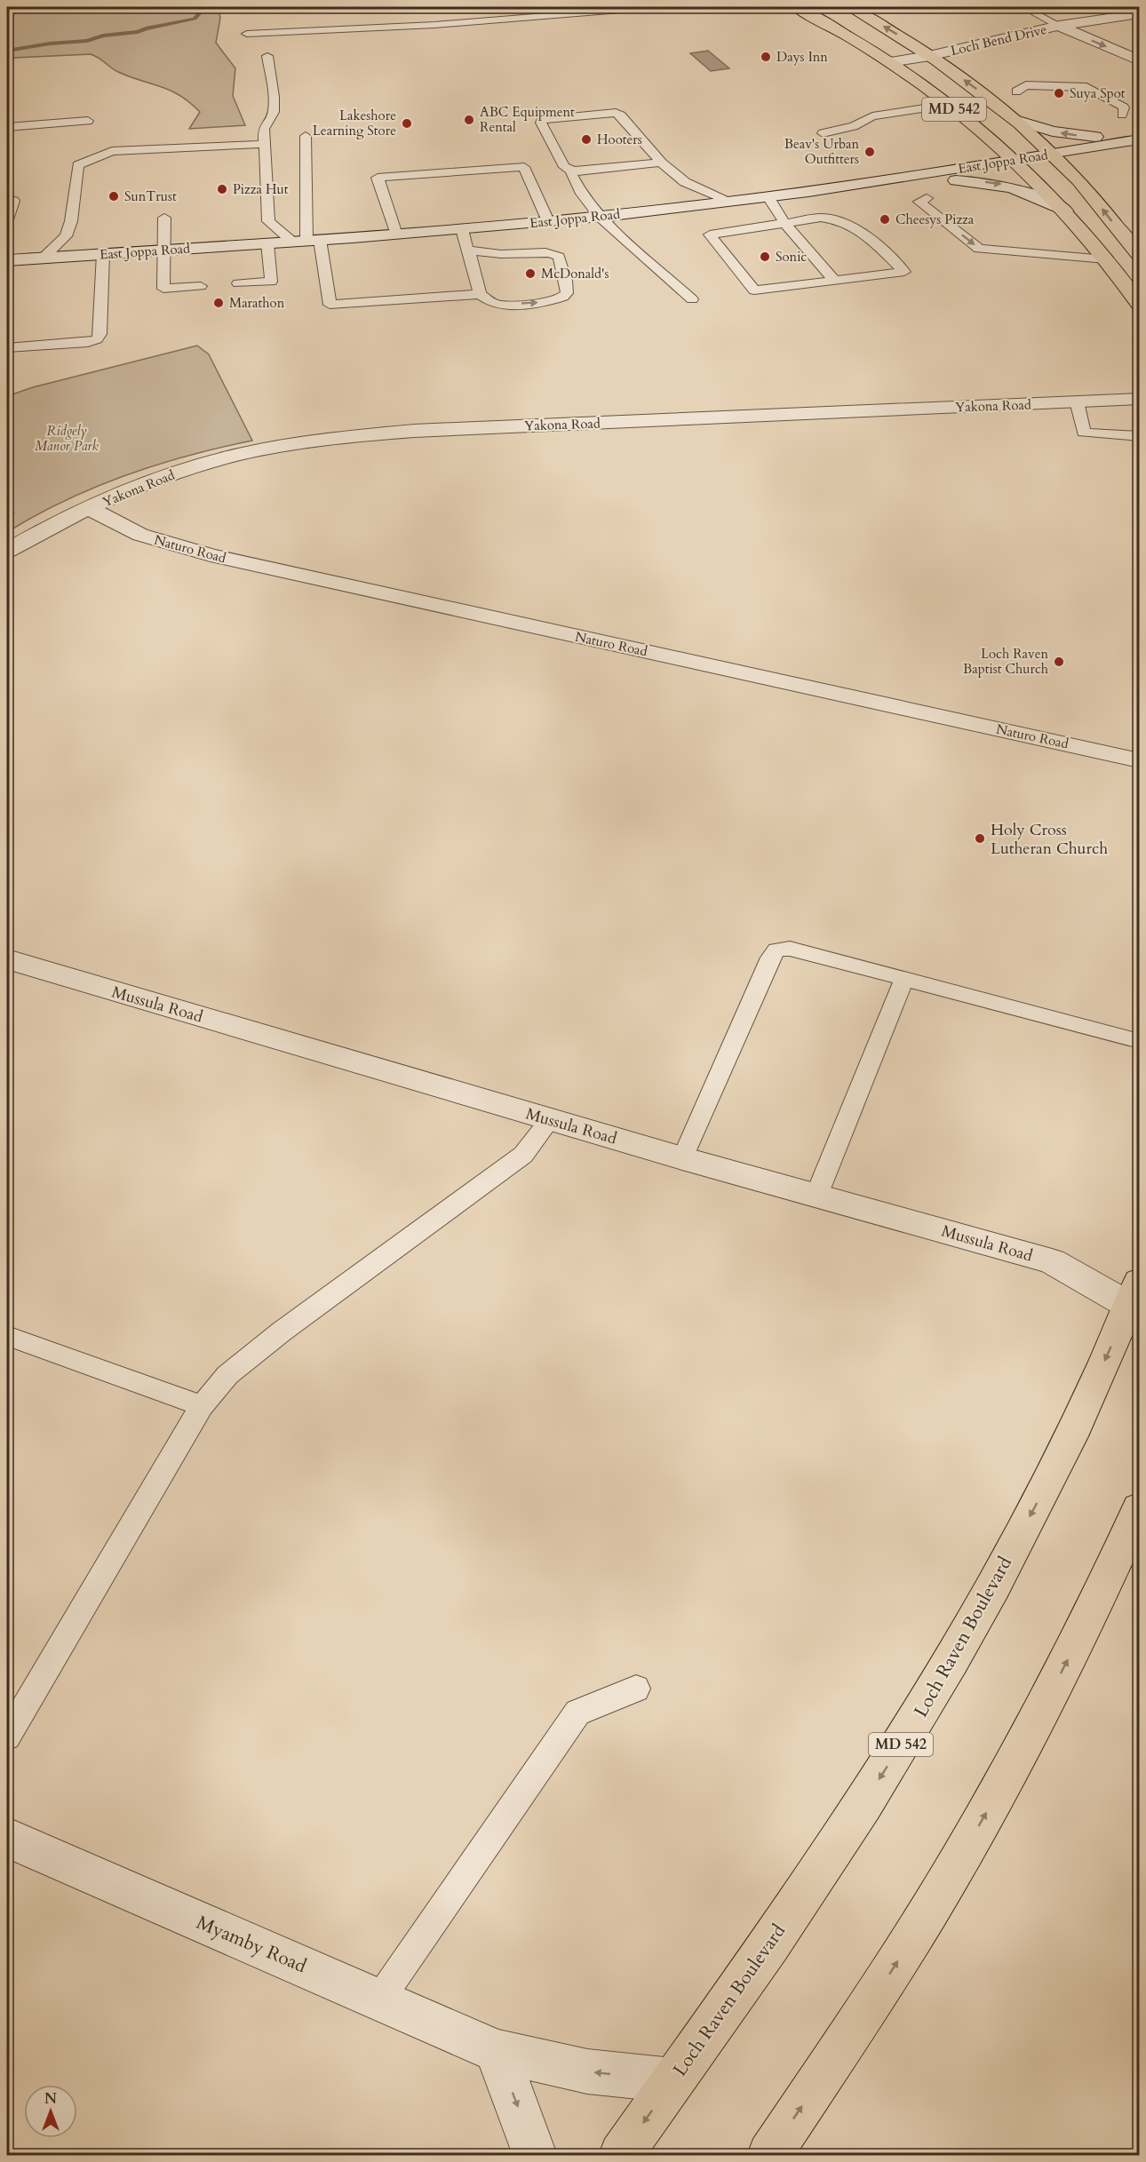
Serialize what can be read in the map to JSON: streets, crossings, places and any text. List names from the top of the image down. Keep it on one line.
{"streets":{"main road":["MD 542","Loch Raven Boulevard"],"street":["Loch Bend Drive","East Joppa Road","Yakona Road","Naturo Road","Mussula Road","Myamby Road"]},"crossings":[["Loch Bend Drive","MD 542"],["MD 542","East Joppa Road"],["Yakona Road","Naturo Road"],["Mussula Road","Loch Raven Boulevard"],["Loch Raven Boulevard","Myamby Road"]],"parks":["Ridgely Manor Park"],"places":["Days Inn","Suya Spot","ABC Equipment Rental","Lakeshore Learning Store","Hooters","Beav's Urban Outfitters","Pizza Hut","SunTrust","Cheesys Pizza","Sonic","McDonald's","Marathon","Loch Raven Baptist Church","Holy Cross Lutheran Church"],"north":"top"}
